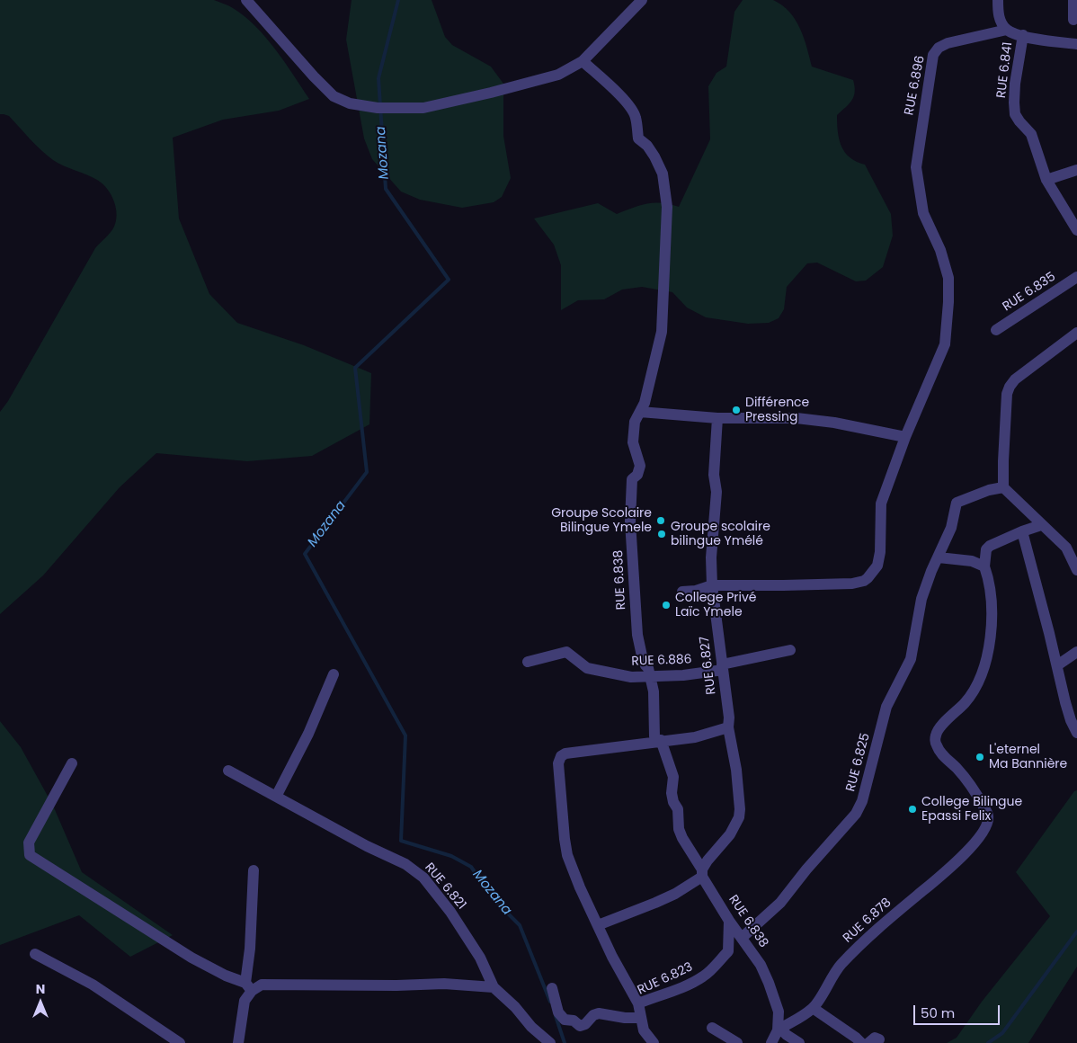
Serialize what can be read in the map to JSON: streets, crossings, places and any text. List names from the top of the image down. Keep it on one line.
{"streets":{"street":["RUE 6.841","RUE 6.896","RUE 6.835","RUE 6.838","RUE 6.886","RUE 6.827","RUE 6.825","RUE 6.821","RUE 6.878","RUE 6.823"]},"crossings":[["RUE 6.896","RUE 6.827"],["RUE 6.838","RUE 6.886"],["RUE 6.838","RUE 6.827"],["RUE 6.838","RUE 6.825"],["RUE 6.838","RUE 6.878"],["RUE 6.838","RUE 6.823"],["RUE 6.886","RUE 6.827"]],"water":["Mozana"],"places":["Différence Pressing","Groupe Scolaire Bilingue Ymele","Groupe scolaire bilingue Ymélé","College Privé Laïc Ymele","L'eternel Ma Bannière","College Bilingue Epassi Felix"],"scale_bar":"50 m","north":"top"}
